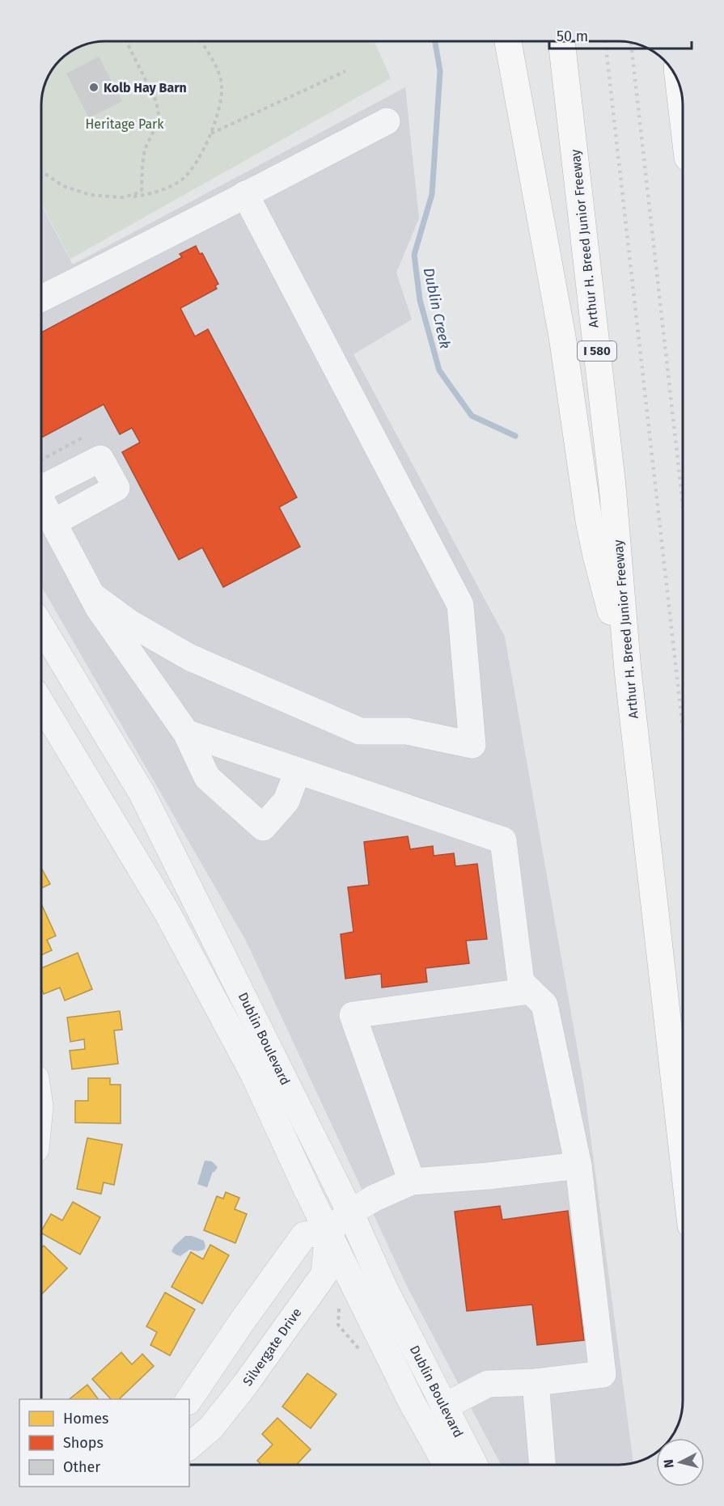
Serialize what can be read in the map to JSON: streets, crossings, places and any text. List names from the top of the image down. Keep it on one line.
{"streets":{"highway":["Arthur H. Breed Junior Freeway","I 580"],"street":["Dublin Boulevard","Silvergate Drive"]},"crossings":[["Dublin Boulevard","Silvergate Drive"]],"water":["Dublin Creek"],"parks":["Heritage Park"],"places":["Kolb Hay Barn"],"legend":["Homes","Shops","Other"],"scale_bar":"50 m","north":"left"}
